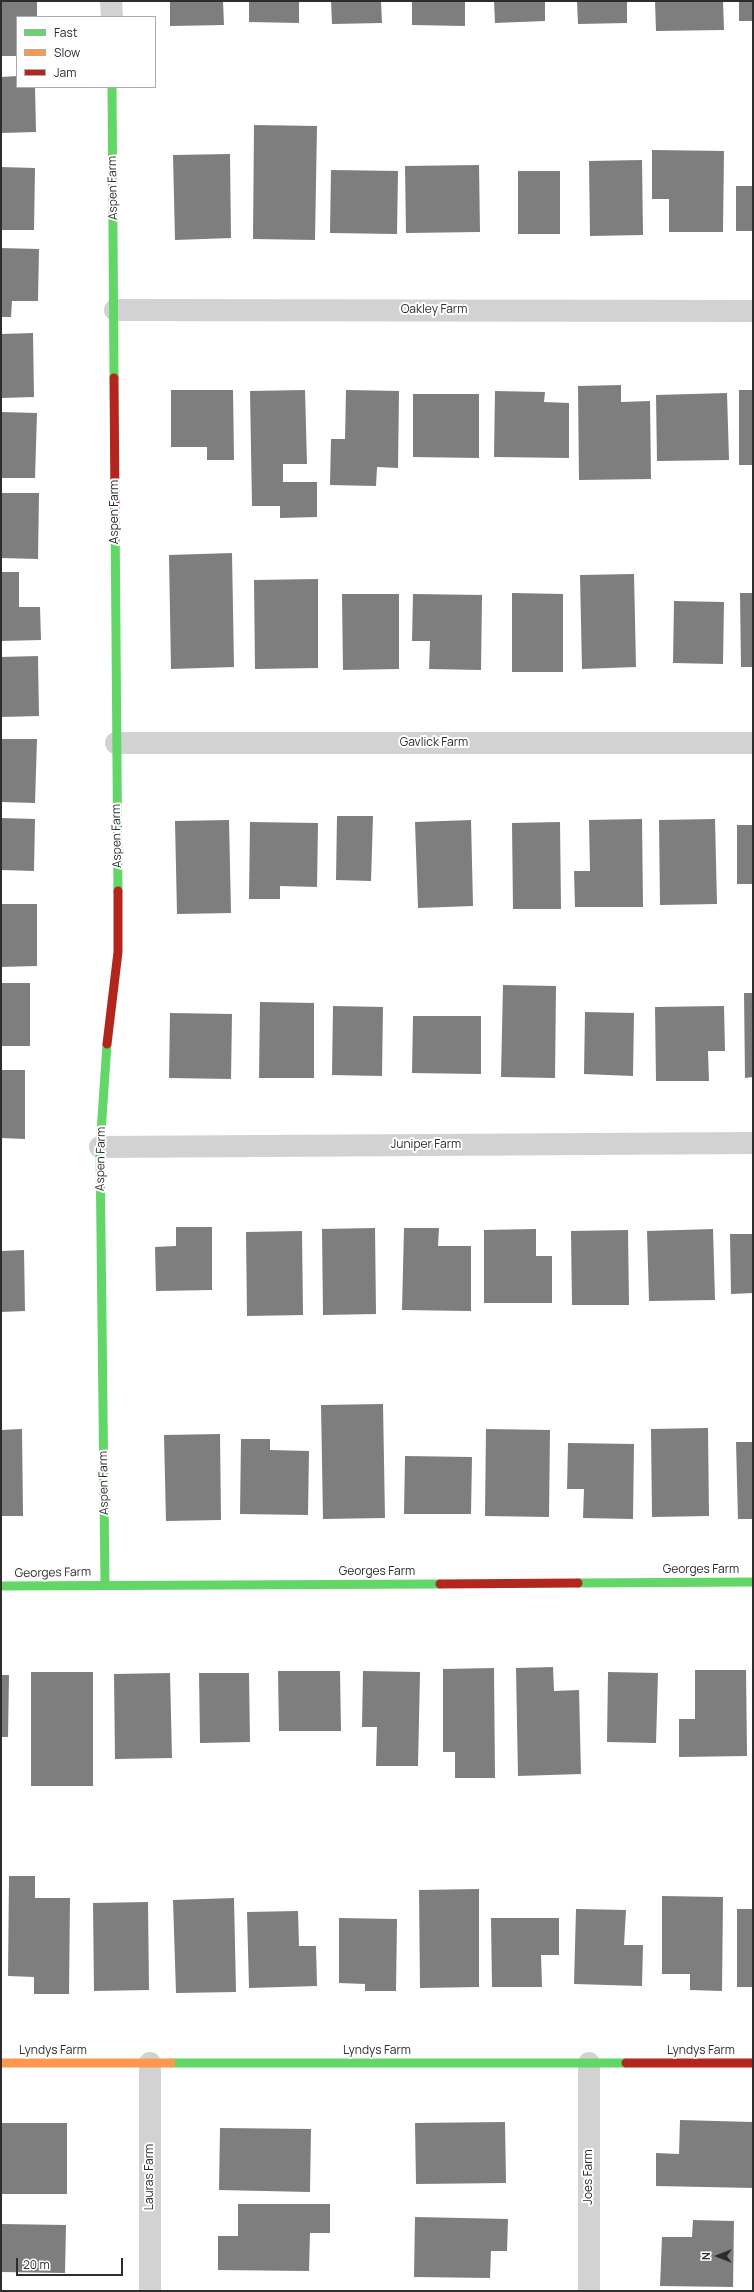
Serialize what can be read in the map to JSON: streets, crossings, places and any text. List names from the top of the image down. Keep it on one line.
{"streets":{"street":["Aspen Farm","Oakley Farm","Gavlick Farm","Juniper Farm","Georges Farm","Lyndys Farm","Lauras Farm","Joes Farm"]},"crossings":[["Aspen Farm","Oakley Farm"],["Aspen Farm","Gavlick Farm"],["Aspen Farm","Juniper Farm"],["Aspen Farm","Georges Farm"],["Lyndys Farm","Lauras Farm"],["Lyndys Farm","Joes Farm"]],"legend":["Fast","Slow","Jam"],"scale_bar":"20 m","north":"left"}
